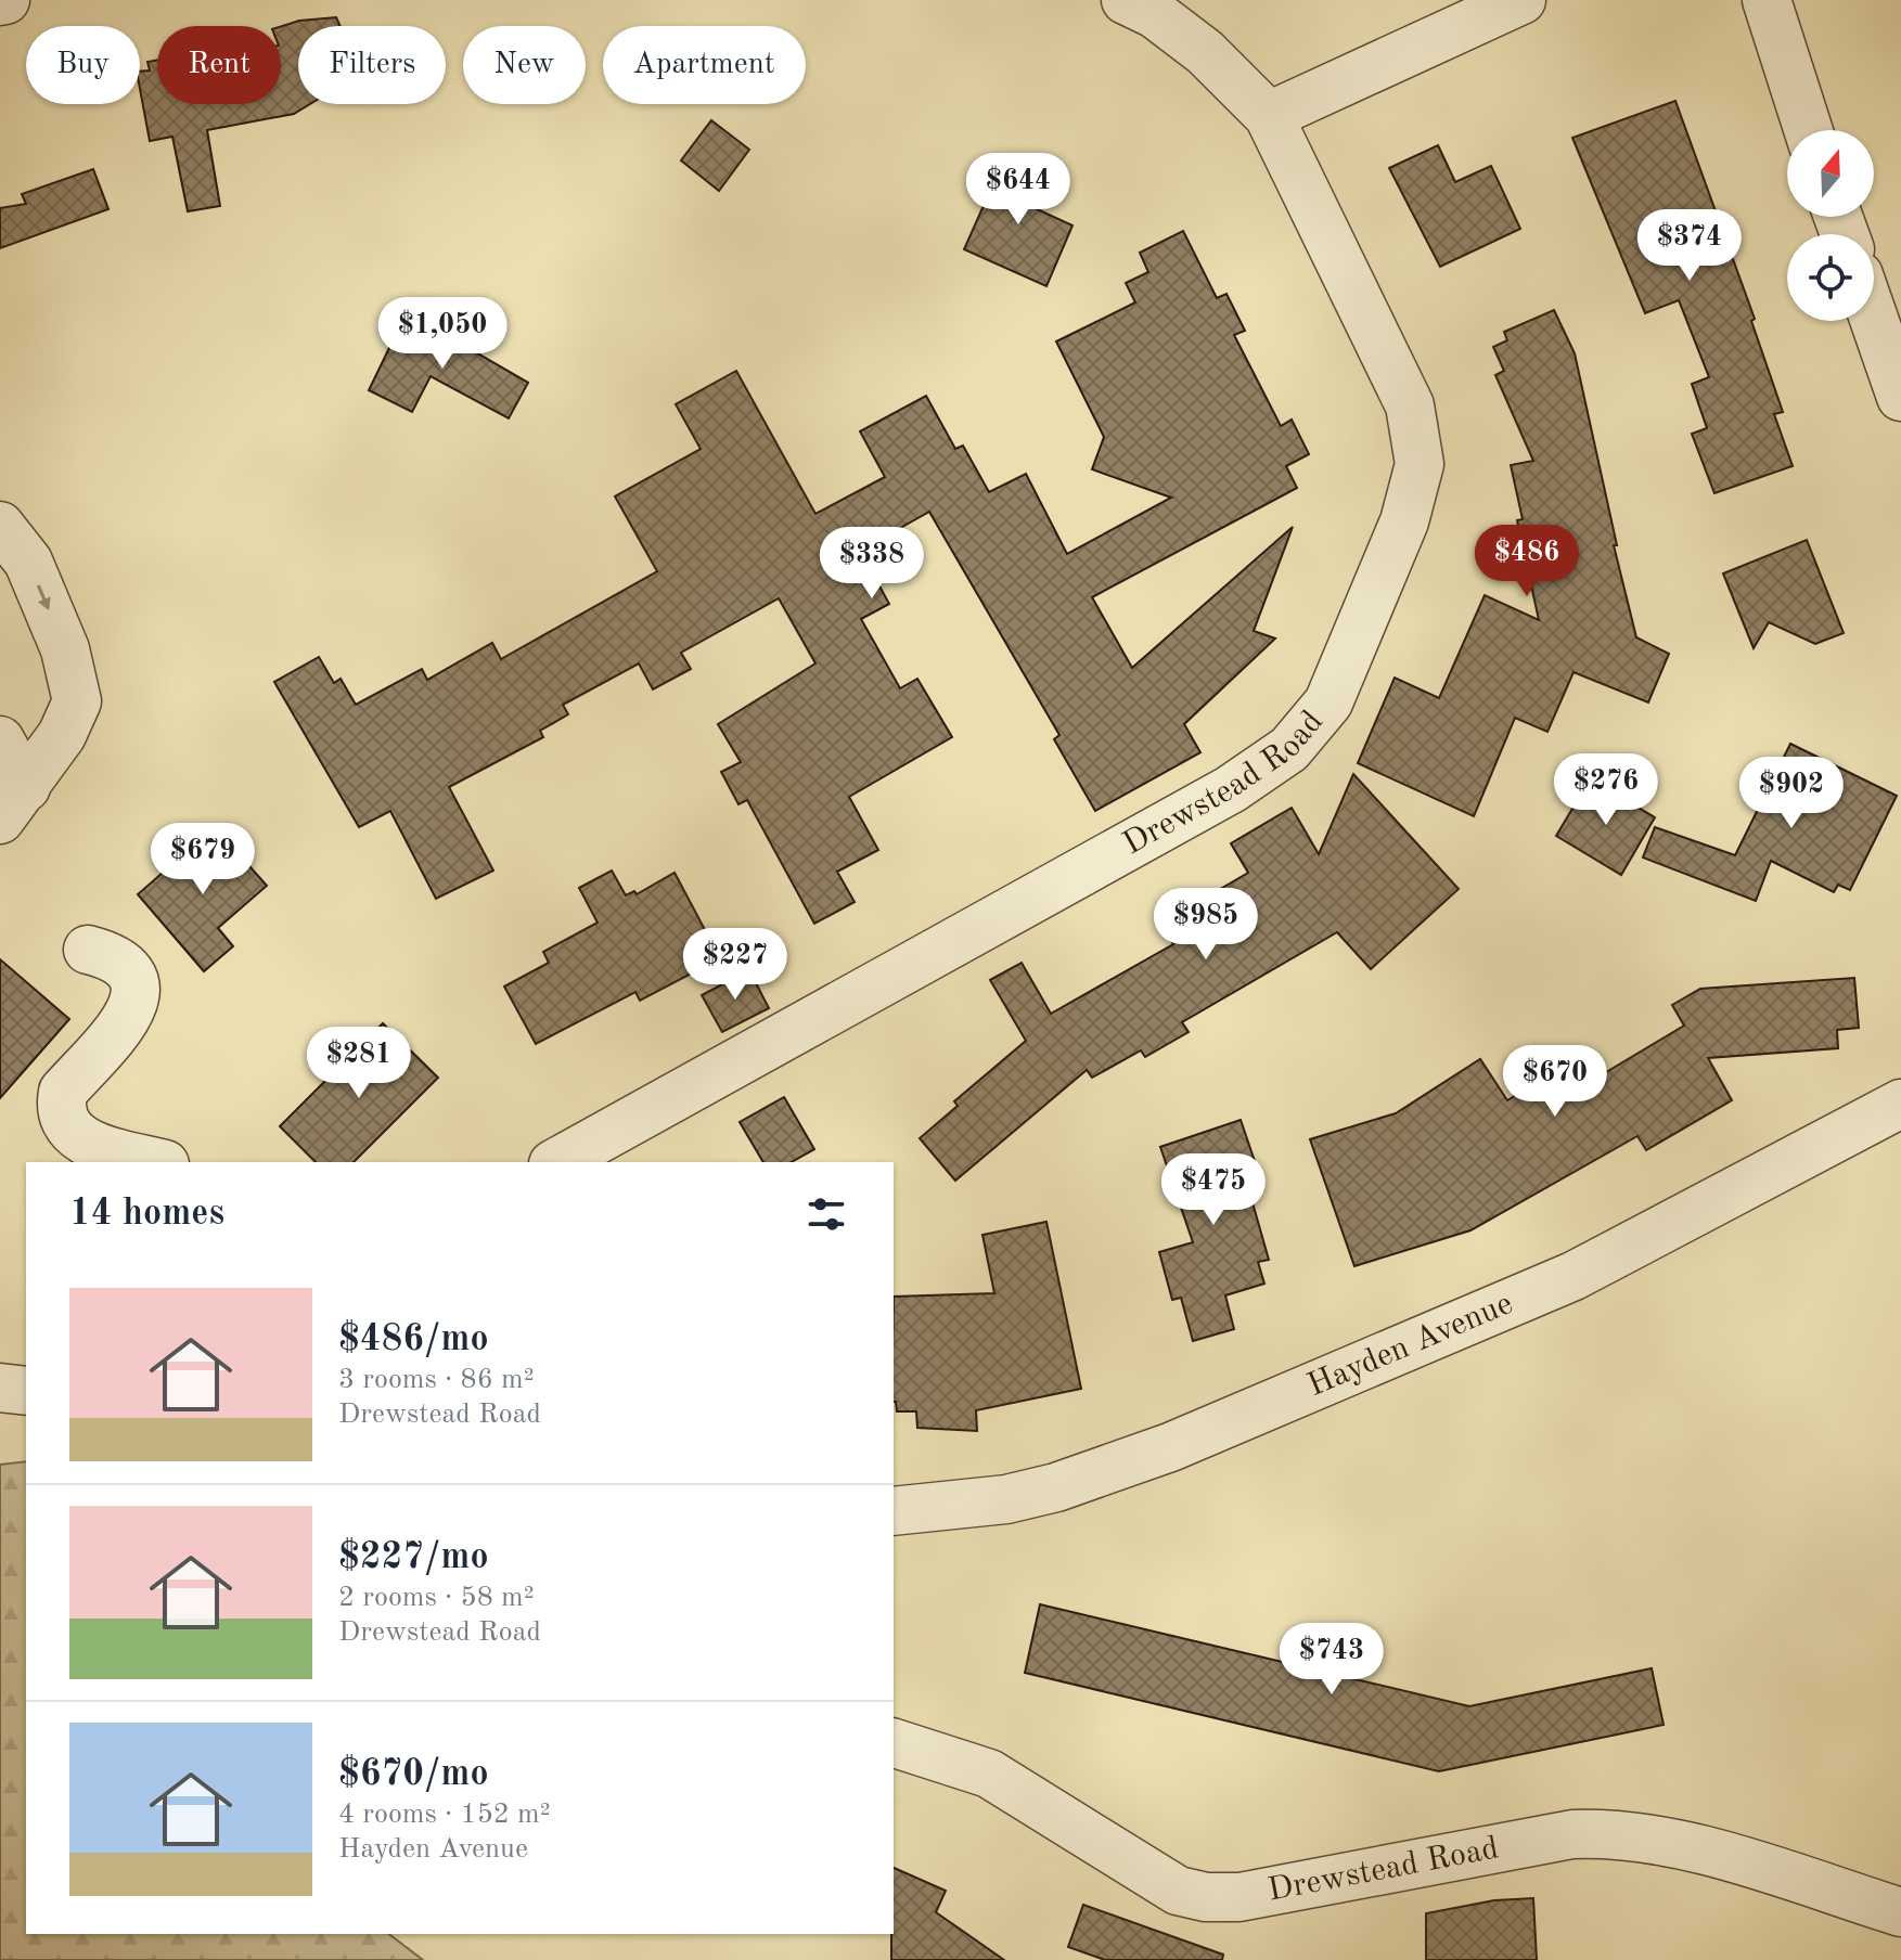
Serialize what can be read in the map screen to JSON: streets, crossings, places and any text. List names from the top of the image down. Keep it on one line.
{"streets":{"street":["Drewstead Road","Hayden Avenue"]},"north":"top","page":{"chip":["Buy","Rent","Filters","New","Apartment"],"price":["$644","$374","$1,050","$486","$338","$276","$902","$679","$985","$227","$281","$670","$475","$743"],"heading":"14 homes","list":[{"name":"$486/mo","note":"3 rooms · 86 m² · Drewstead Road"},{"name":"$227/mo","note":"2 rooms · 58 m² · Drewstead Road"},{"name":"$670/mo","note":"4 rooms · 152 m² · Hayden Avenue"}]}}
